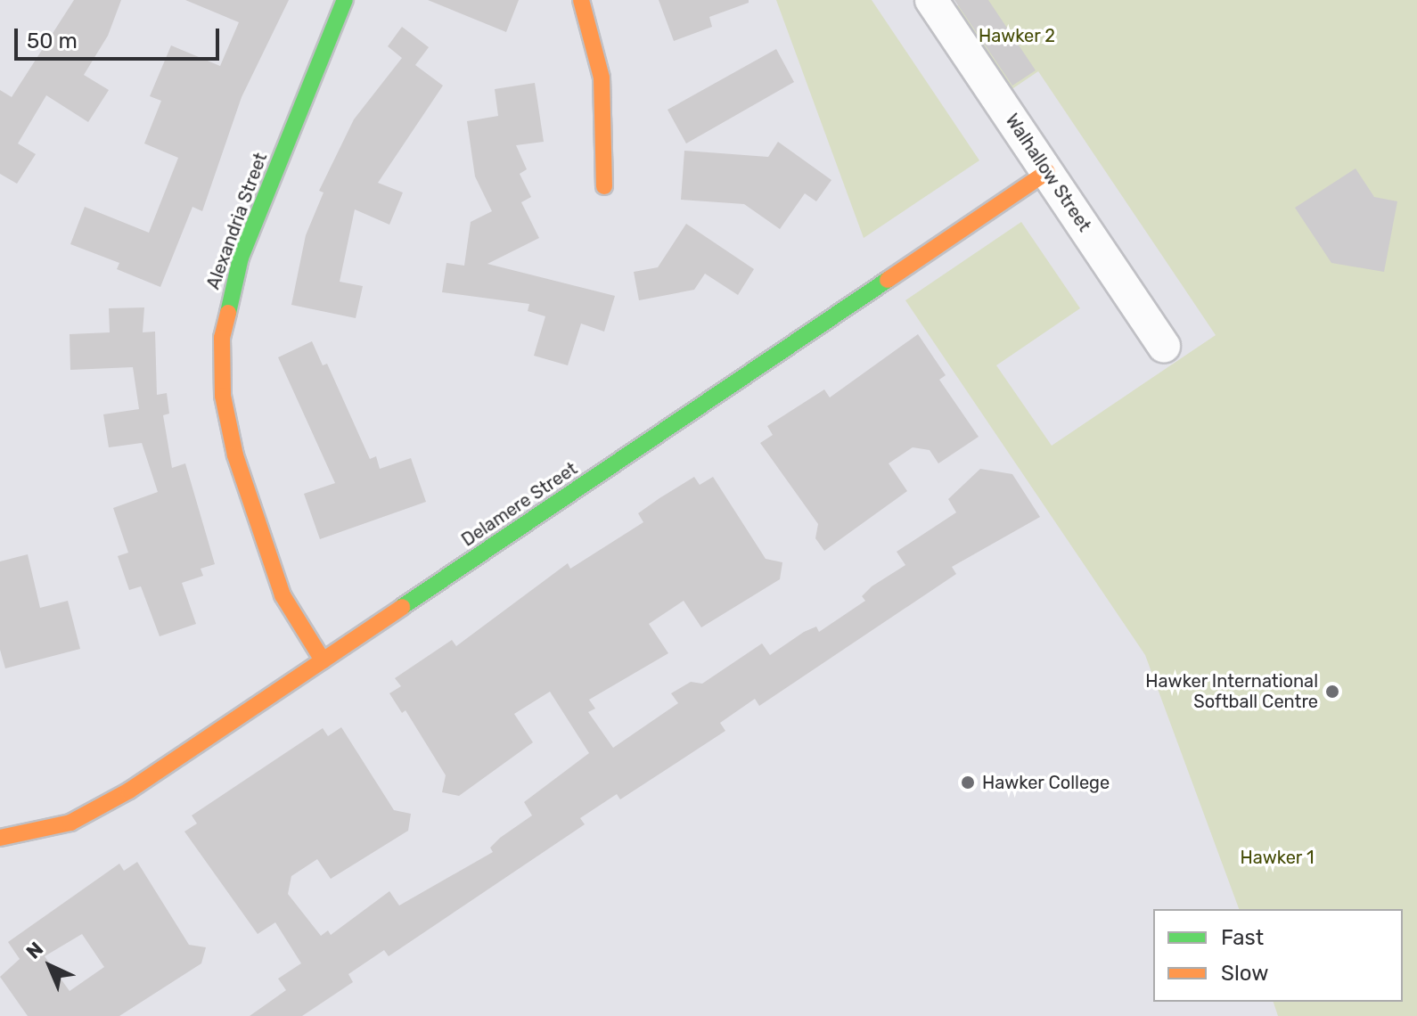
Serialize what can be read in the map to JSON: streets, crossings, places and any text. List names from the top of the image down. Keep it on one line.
{"streets":{"street":["Walhallow Street","Alexandria Street","Delamere Street"]},"crossings":[["Walhallow Street","Delamere Street"],["Alexandria Street","Delamere Street"]],"parks":["Hawker 2","Hawker 1"],"places":["Hawker International Softball Centre","Hawker College"],"legend":["Fast","Slow"],"scale_bar":"50 m","north":"top left"}
